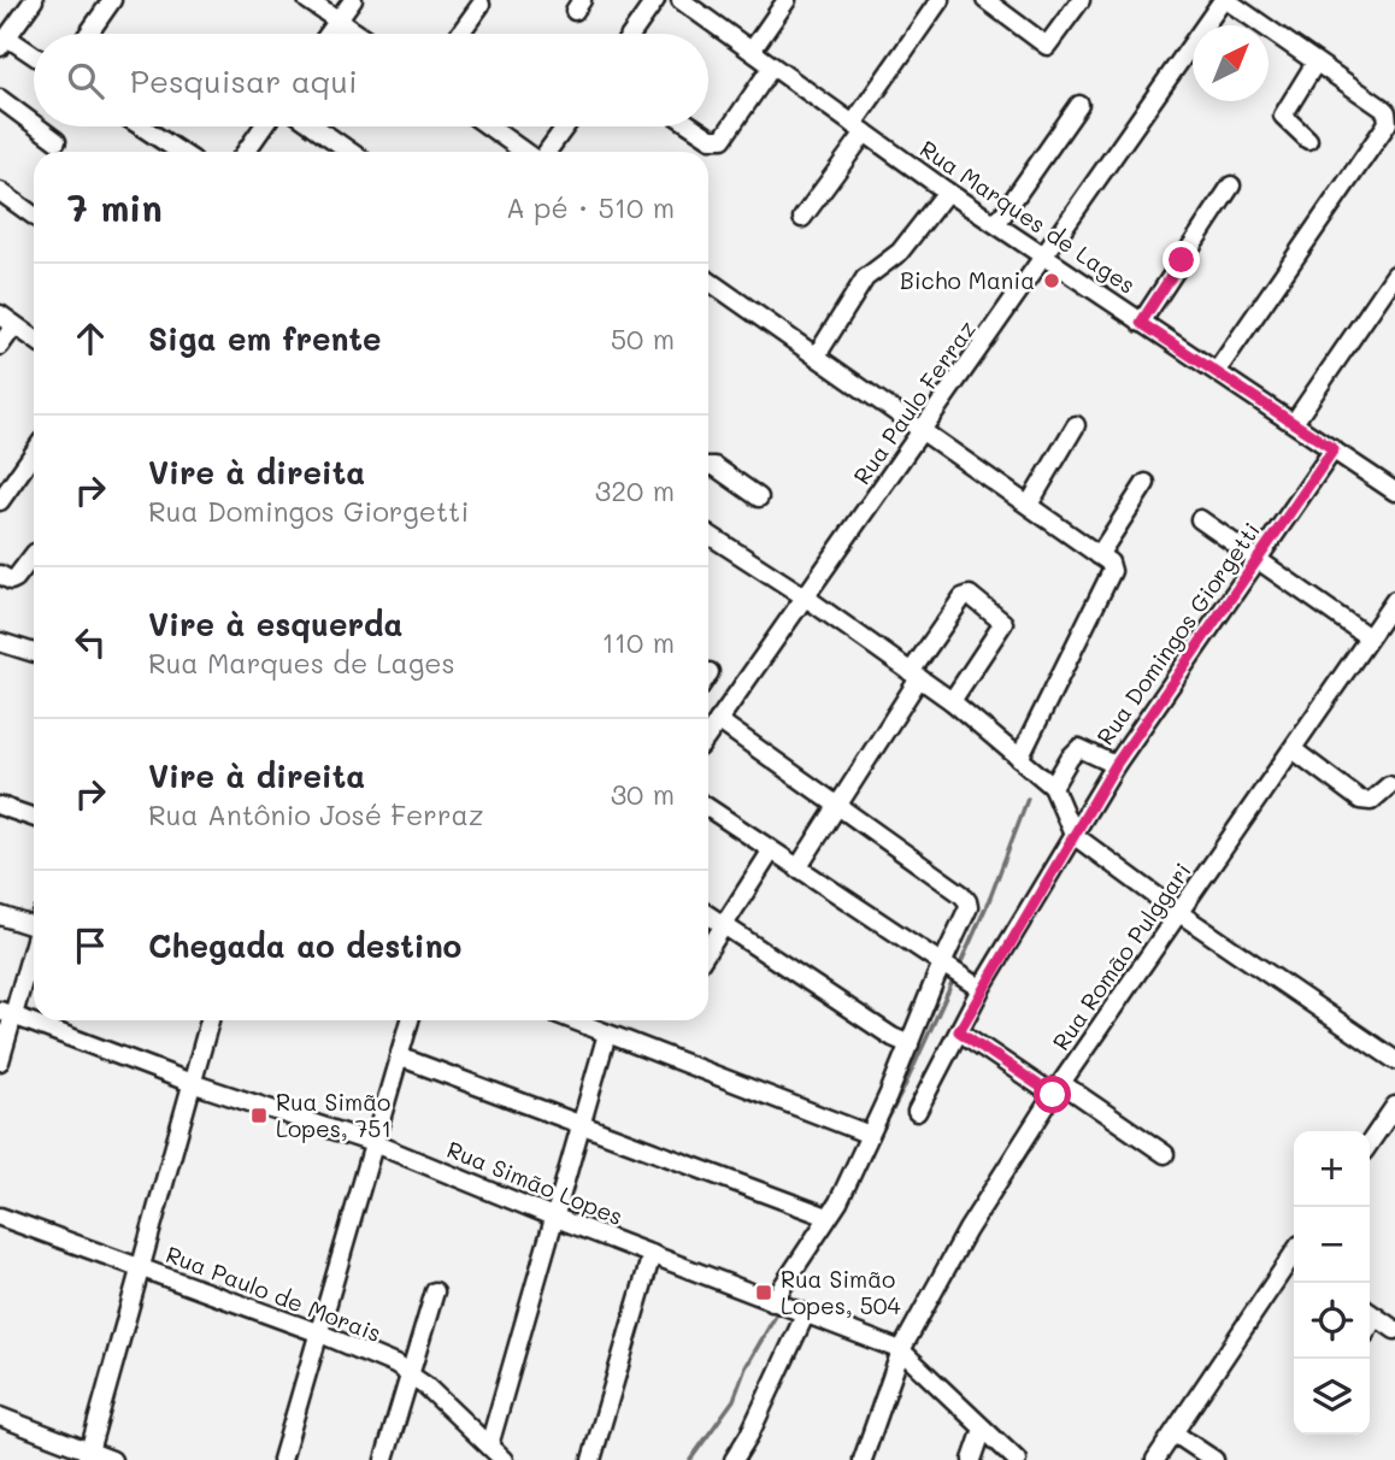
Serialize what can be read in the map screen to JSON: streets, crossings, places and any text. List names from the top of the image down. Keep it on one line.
{"streets":{"street":["Rua Marques de Lages","Rua Paulo Ferraz","Rua Domingos Giorgetti","Rua Romão Pulggari","Rua Simão Lopes","Rua Paulo de Morais"]},"crossings":[["Rua Marques de Lages","Rua Paulo Ferraz"],["Rua Marques de Lages","Rua Domingos Giorgetti"],["Rua Romão Pulggari","Rua Simão Lopes"]],"places":{"other":["Bicho Mania"],"transit":["Rua Simão Lopes, 751","Rua Simão Lopes, 504"]},"north":"top right","page":{"search":"Pesquisar aqui","heading":["7 min","A pé · 510 m"],"list":[["Siga em frente","50 m"],["Vire à direita","Rua Domingos Giorgetti","320 m"],["Vire à esquerda","Rua Marques de Lages","110 m"],["Vire à direita","Rua Antônio José Ferraz","30 m"],"Chegada ao destino"],"map_buttons":["+","−"]}}
